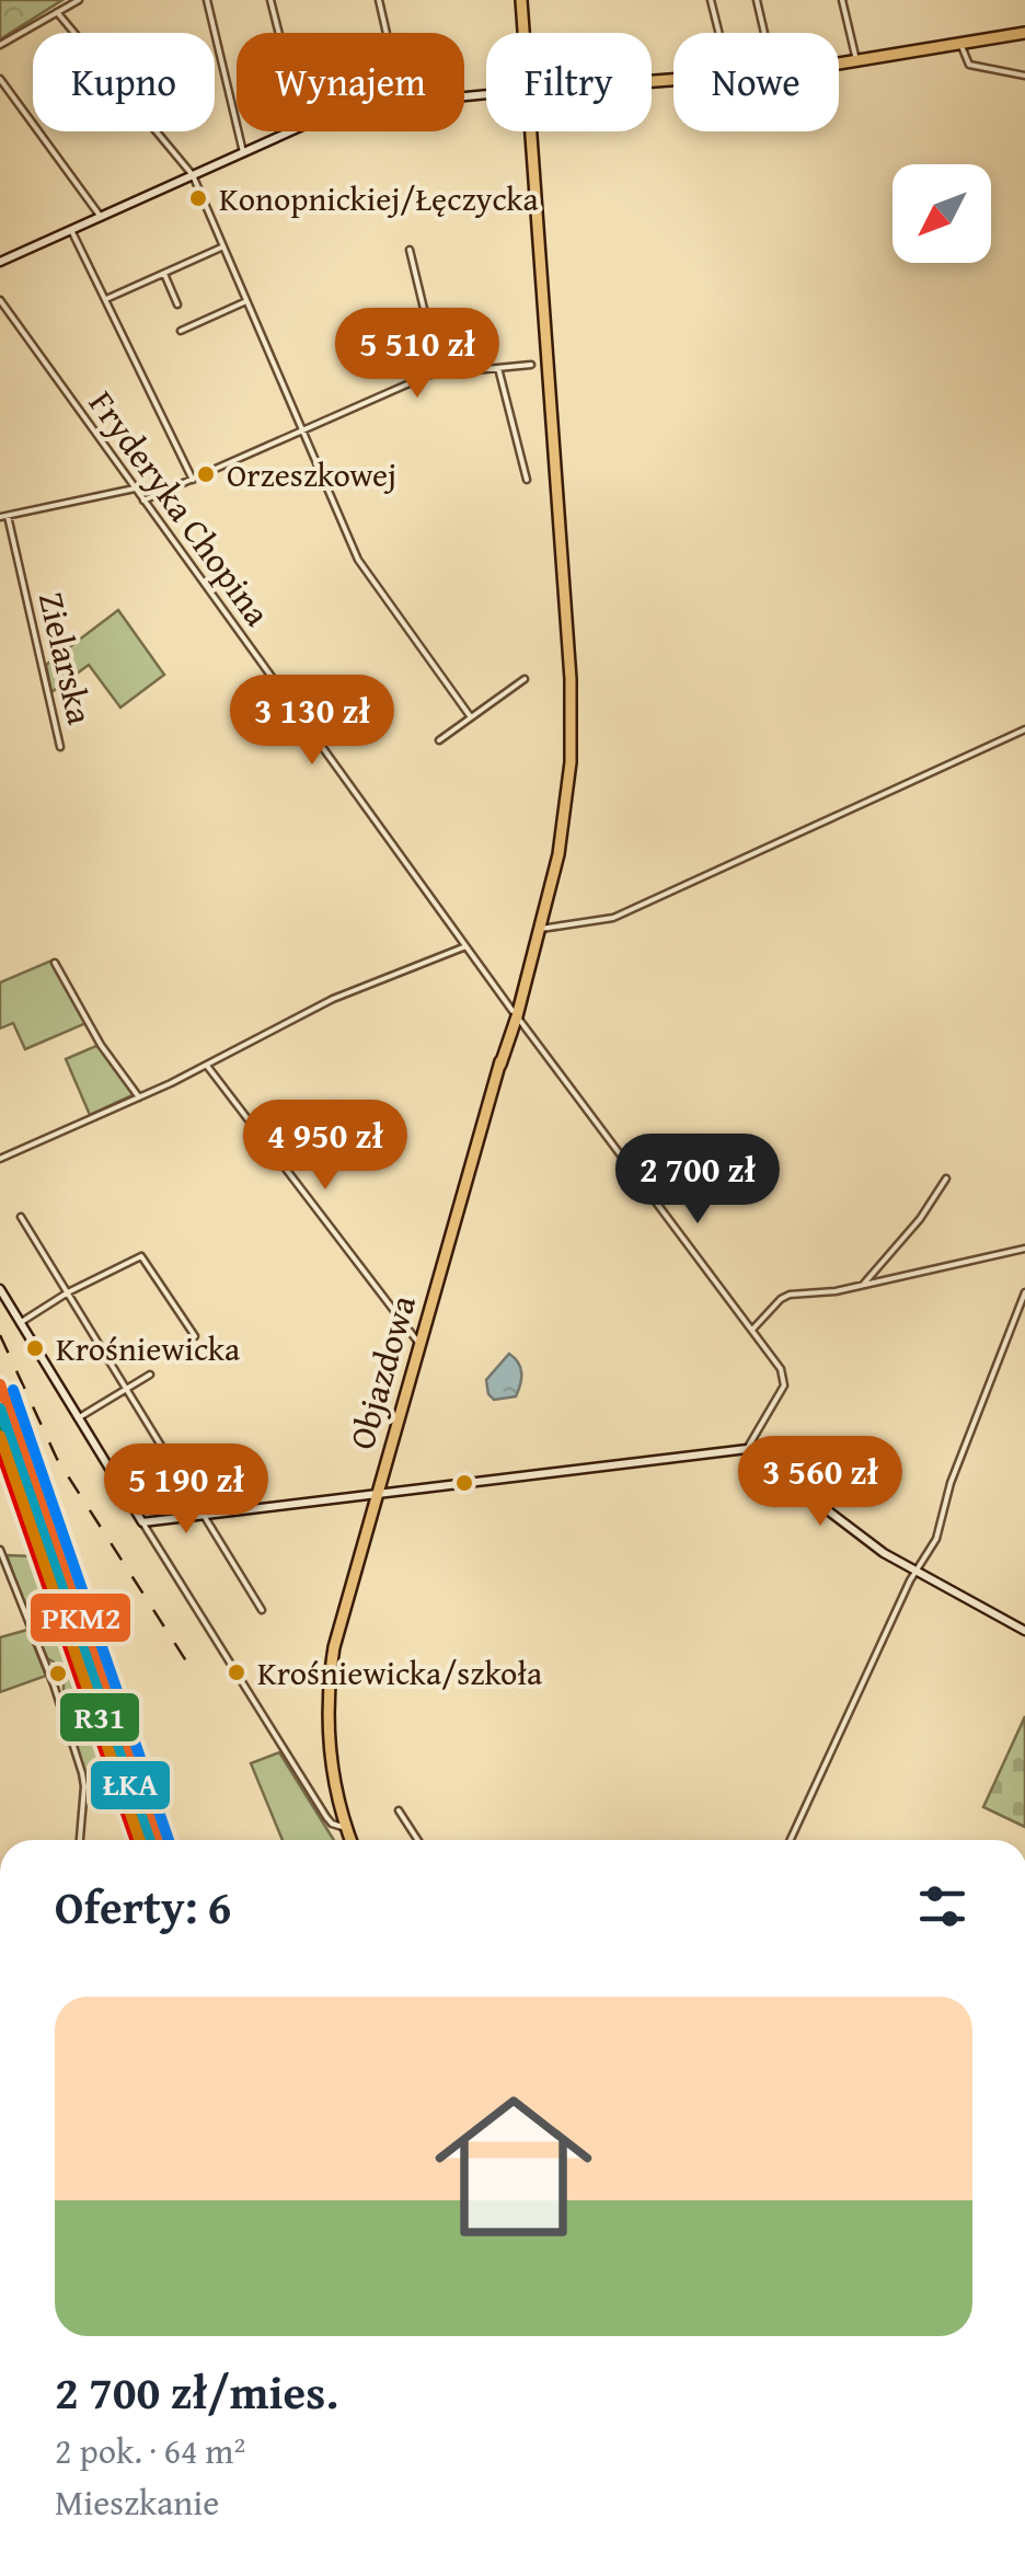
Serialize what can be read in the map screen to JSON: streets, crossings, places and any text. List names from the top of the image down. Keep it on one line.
{"streets":{"main road":["Objazdowa"],"street":["Fryderyka Chopina","Zielarska"]},"crossings":[["Fryderyka Chopina","Objazdowa"]],"places":["Konopnickiej/Łęczycka","Orzeszkowej","Krośniewicka","Krośniewicka/szkoła"],"lines":["transit line PKM2","transit line ŁKA","transit line R31"],"north":"bottom left","page":{"chip":["Kupno","Wynajem","Filtry","Nowe"],"price":["5 510 zł","3 130 zł","4 950 zł","2 700 zł","3 560 zł","5 190 zł"],"heading":"Oferty: 6","list":[{"name":"2 700 zł/mies.","note":"2 pok. · 64 m² · Mieszkanie"}]}}
